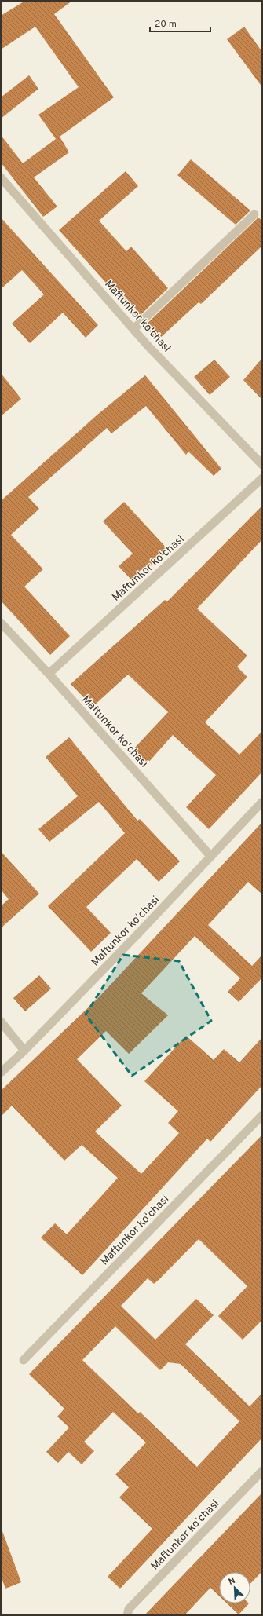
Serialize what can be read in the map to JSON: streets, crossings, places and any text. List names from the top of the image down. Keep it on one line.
{"streets":{"street":["Maftunkor ko'chasi","Maftunkor koʻchasi"]},"crossings":[["Maftunkor ko'chasi","Maftunkor koʻchasi"]],"scale_bar":"20 m","north":"top left"}
